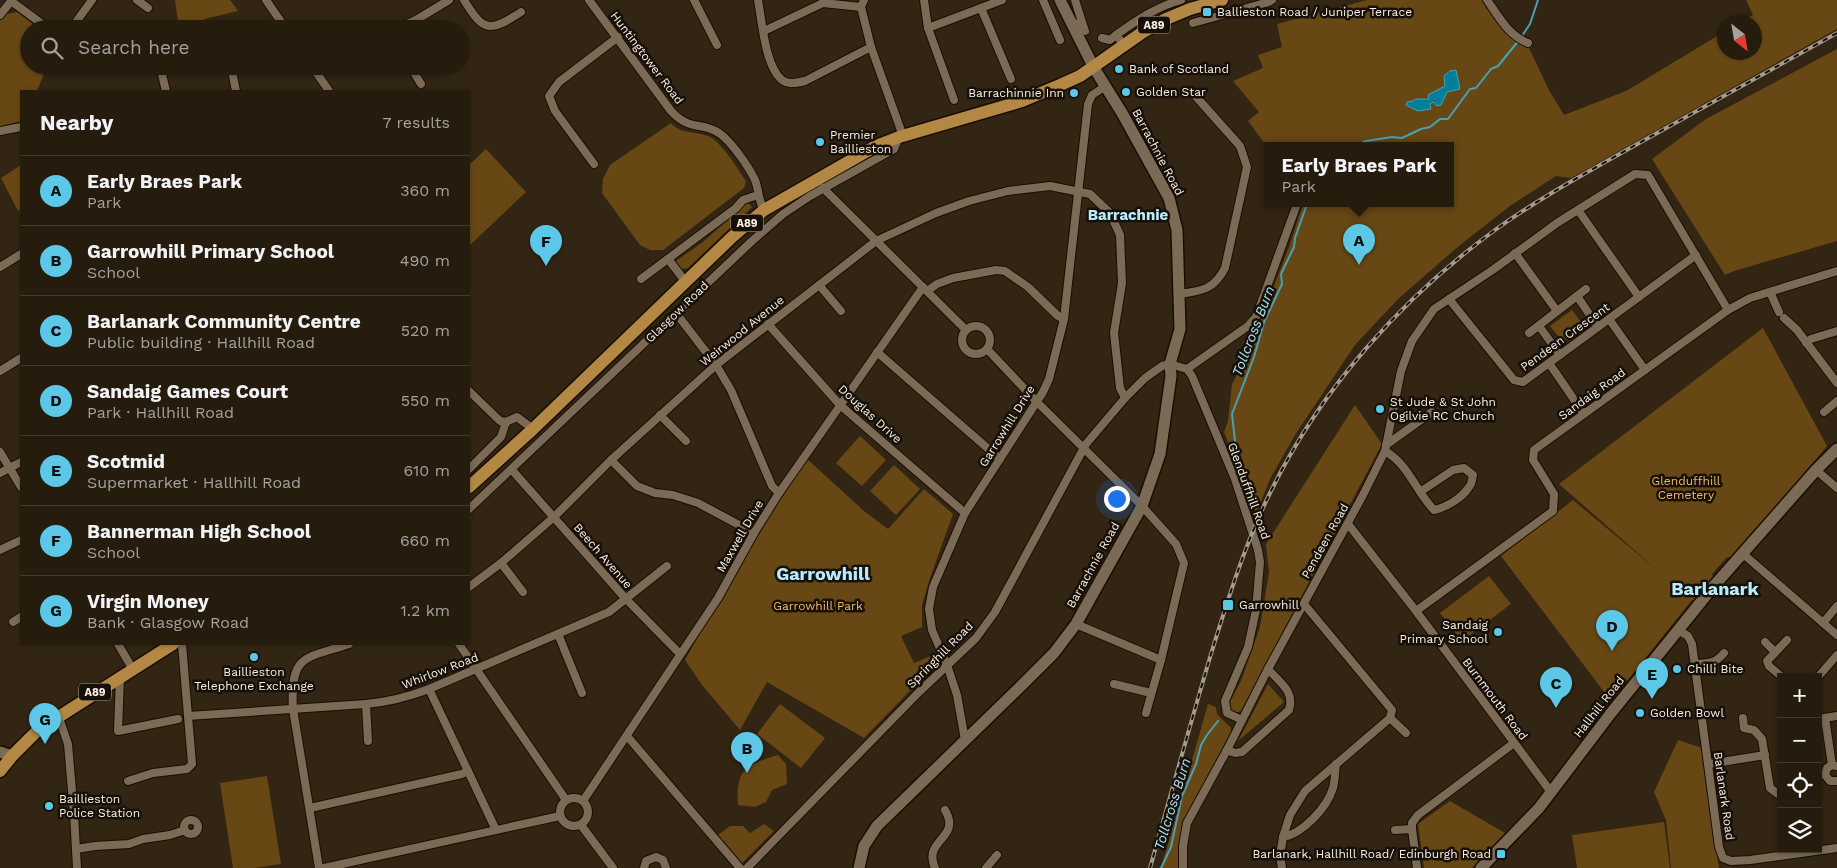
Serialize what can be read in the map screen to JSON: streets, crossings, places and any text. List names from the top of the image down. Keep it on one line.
{"streets":{"main road":["A89","Barrachnie Road","Glasgow Road","Hallhill Road"],"street":["Huntingtower Road","Weirwood Avenue","Pendeen Crescent","Sandaig Road","Douglas Drive","Garrowhill Drive","Glenduffhill Road","Maxwell Drive","Pendeen Road","Beech Avenue","Springhill Road","Whirlow Road","Burnmouth Road","Barlanark Road"]},"crossings":[["A89","Barrachnie Road"],["A89","Glasgow Road"],["Huntingtower Road","Glasgow Road"],["Barrachnie Road","Glasgow Road"],["Barrachnie Road","Garrowhill Drive"],["Barrachnie Road","Springhill Road"],["Glasgow Road","Beech Avenue"],["Weirwood Avenue","Douglas Drive"],["Weirwood Avenue","Garrowhill Drive"],["Weirwood Avenue","Beech Avenue"],["Weirwood Avenue","Springhill Road"],["Pendeen Crescent","Pendeen Road"],["Sandaig Road","Burnmouth Road"],["Douglas Drive","Garrowhill Drive"],["Douglas Drive","Maxwell Drive"],["Garrowhill Drive","Springhill Road"],["Glenduffhill Road","Pendeen Road"],["Maxwell Drive","Beech Avenue"],["Pendeen Road","Burnmouth Road"],["Beech Avenue","Whirlow Road"],["Burnmouth Road","Hallhill Road"],["Hallhill Road","Barlanark Road"]],"districts":["Barrachnie","Garrowhill","Barlanark"],"water":["Tollcross Burn"],"parks":["Glenduffhill Cemetery","Garrowhill Park"],"places":{"transit":["Ballieston Road / Juniper Terrace","Garrowhill","Barlanark, Hallhill Road/ Edinburgh Road"],"other":["Bank of Scotland","Golden Star","Barrachinnie Inn","Premier Baillieston","St Jude & St John Ogilvie RC Church","Sandaig Primary School","Baillieston Telephone Exchange","Chilli Bite","Golden Bowl","Baillieston Police Station"]},"north":"bottom right","page":{"search":"Search here","heading":["Nearby","7 results"],"popup":["Early Braes Park","Park"],"list":[{"mark":"A","name":"Early Braes Park","note":"Park","value":"360 m"},{"mark":"B","name":"Garrowhill Primary School","note":"School","value":"490 m"},{"mark":"C","name":"Barlanark Community Centre","note":"Public building · Hallhill Road","value":"520 m"},{"mark":"D","name":"Sandaig Games Court","note":"Park · Hallhill Road","value":"550 m"},{"mark":"E","name":"Scotmid","note":"Supermarket · Hallhill Road","value":"610 m"},{"mark":"F","name":"Bannerman High School","note":"School","value":"660 m"},{"mark":"G","name":"Virgin Money","note":"Bank · Glasgow Road","value":"1.2 km"}],"pins":["A","F","D","E","C","G","B"],"map_buttons":["+","−"]}}
